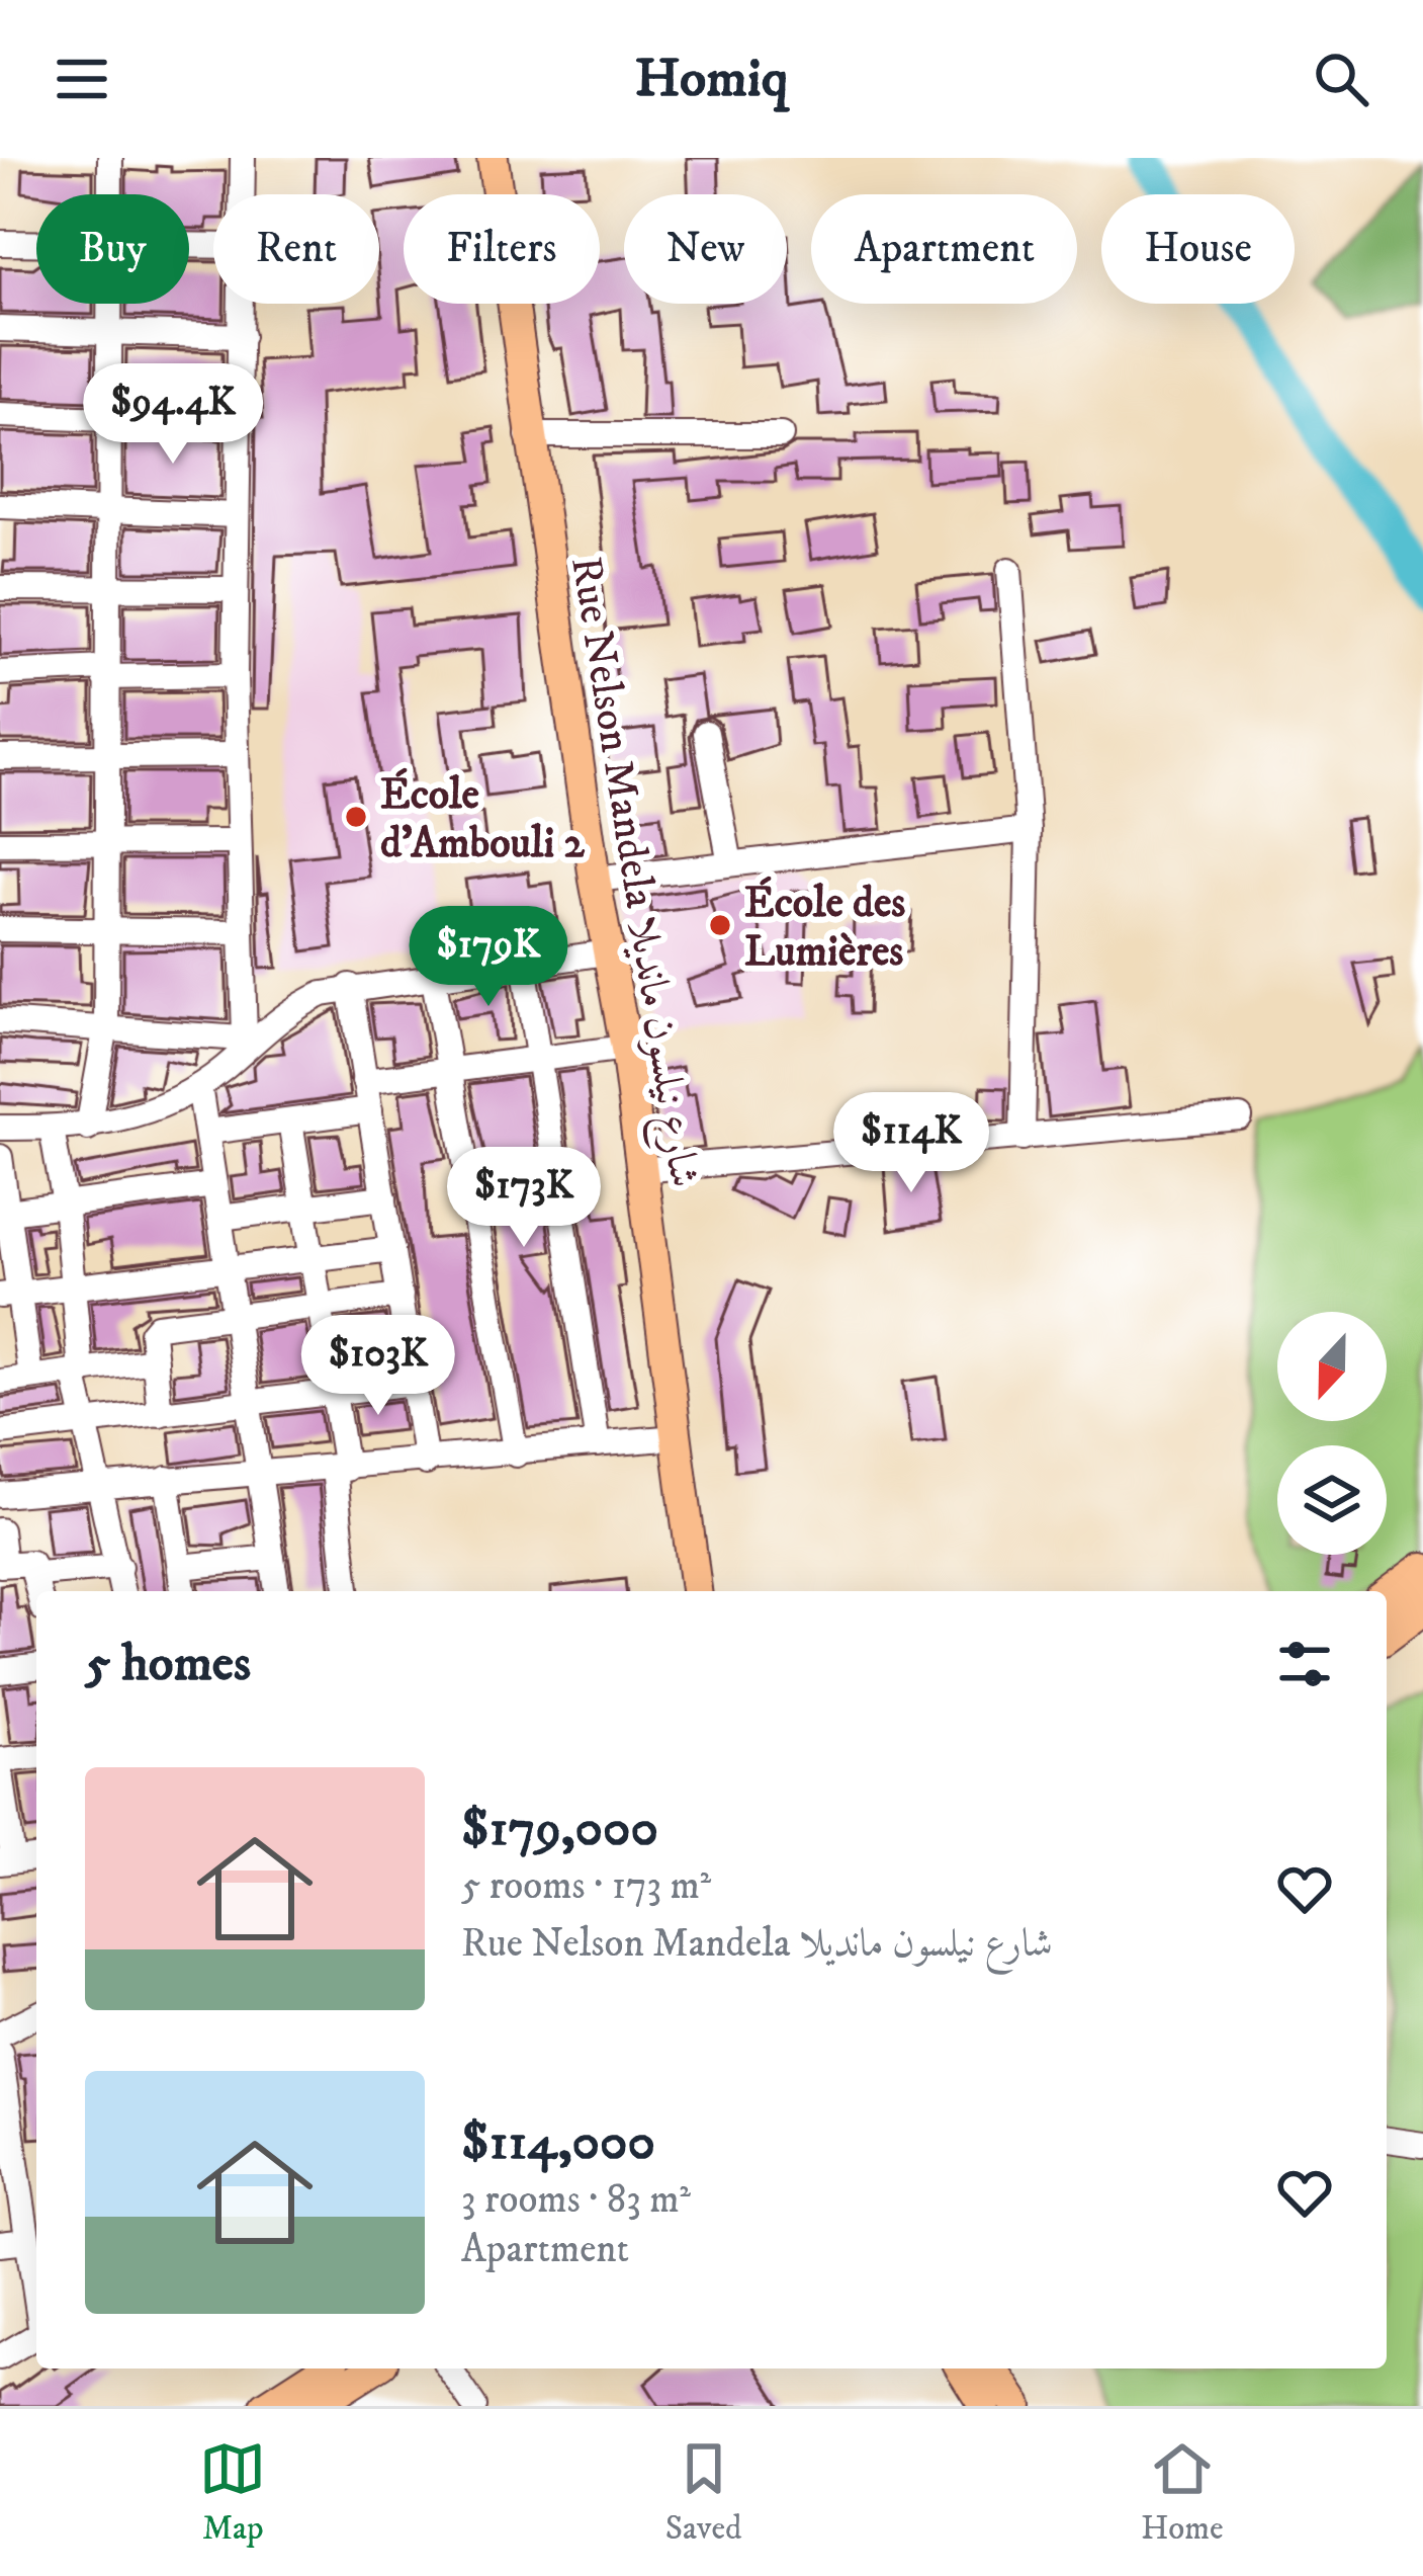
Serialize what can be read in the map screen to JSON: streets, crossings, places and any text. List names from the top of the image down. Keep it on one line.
{"streets":{"main road":["Rue Nelson Mandela شارع نيلسون مانديلا"]},"places":["École d'Ambouli 2","École des Lumières"],"north":"bottom","page":{"header":"Homiq","chip":["Buy","Rent","Filters","New","Apartment","House"],"price":["$94.4K","$179K","$114K","$173K","$103K"],"heading":"5 homes","list":[{"name":"$179,000","note":"5 rooms · 173 m² · Rue Nelson Mandela شارع نيلسون مانديلا"},{"name":"$114,000","note":"3 rooms · 83 m² · Apartment"}],"tabs":["Map","Saved","Home"]}}
